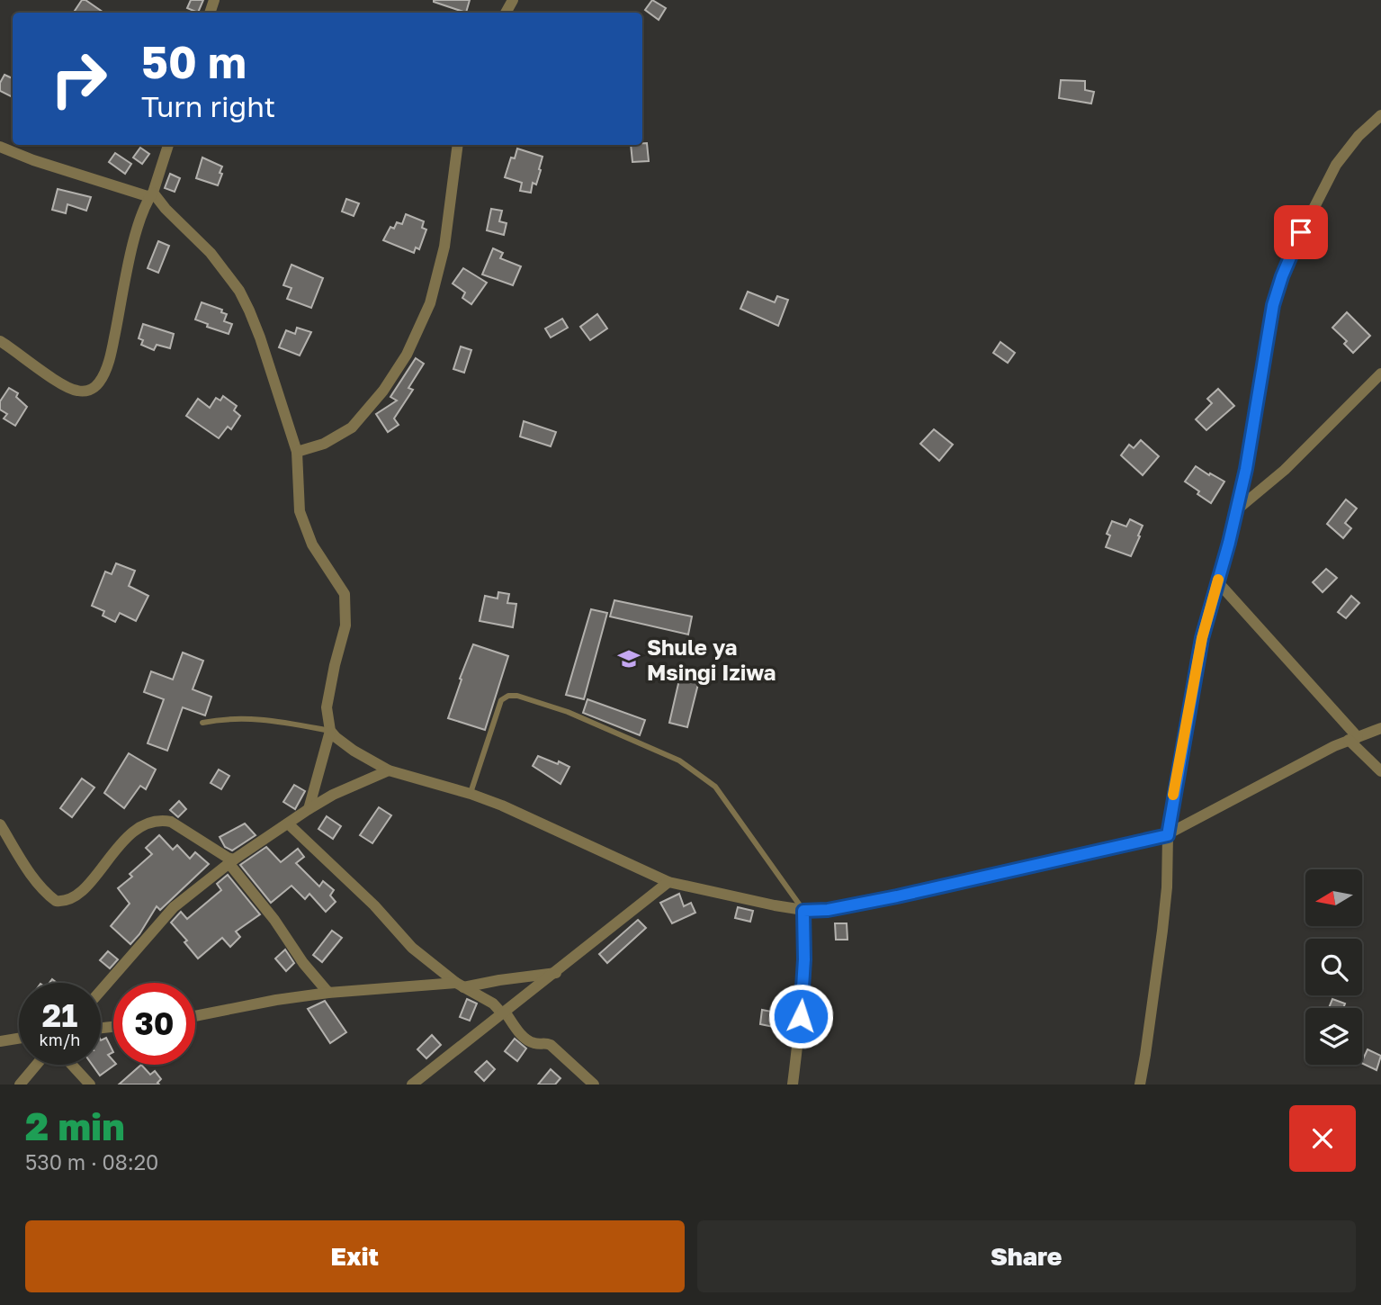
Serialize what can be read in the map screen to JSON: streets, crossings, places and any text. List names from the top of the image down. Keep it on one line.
{"places":{"school or university":["Shule ya Msingi Iziwa"]},"north":"left","page":{"turn":["50 m","Turn right"],"speed":"21 km/h","limit":"30","heading":["2 min","530 m · 08:20"],"buttons":["Exit","Share"]}}
